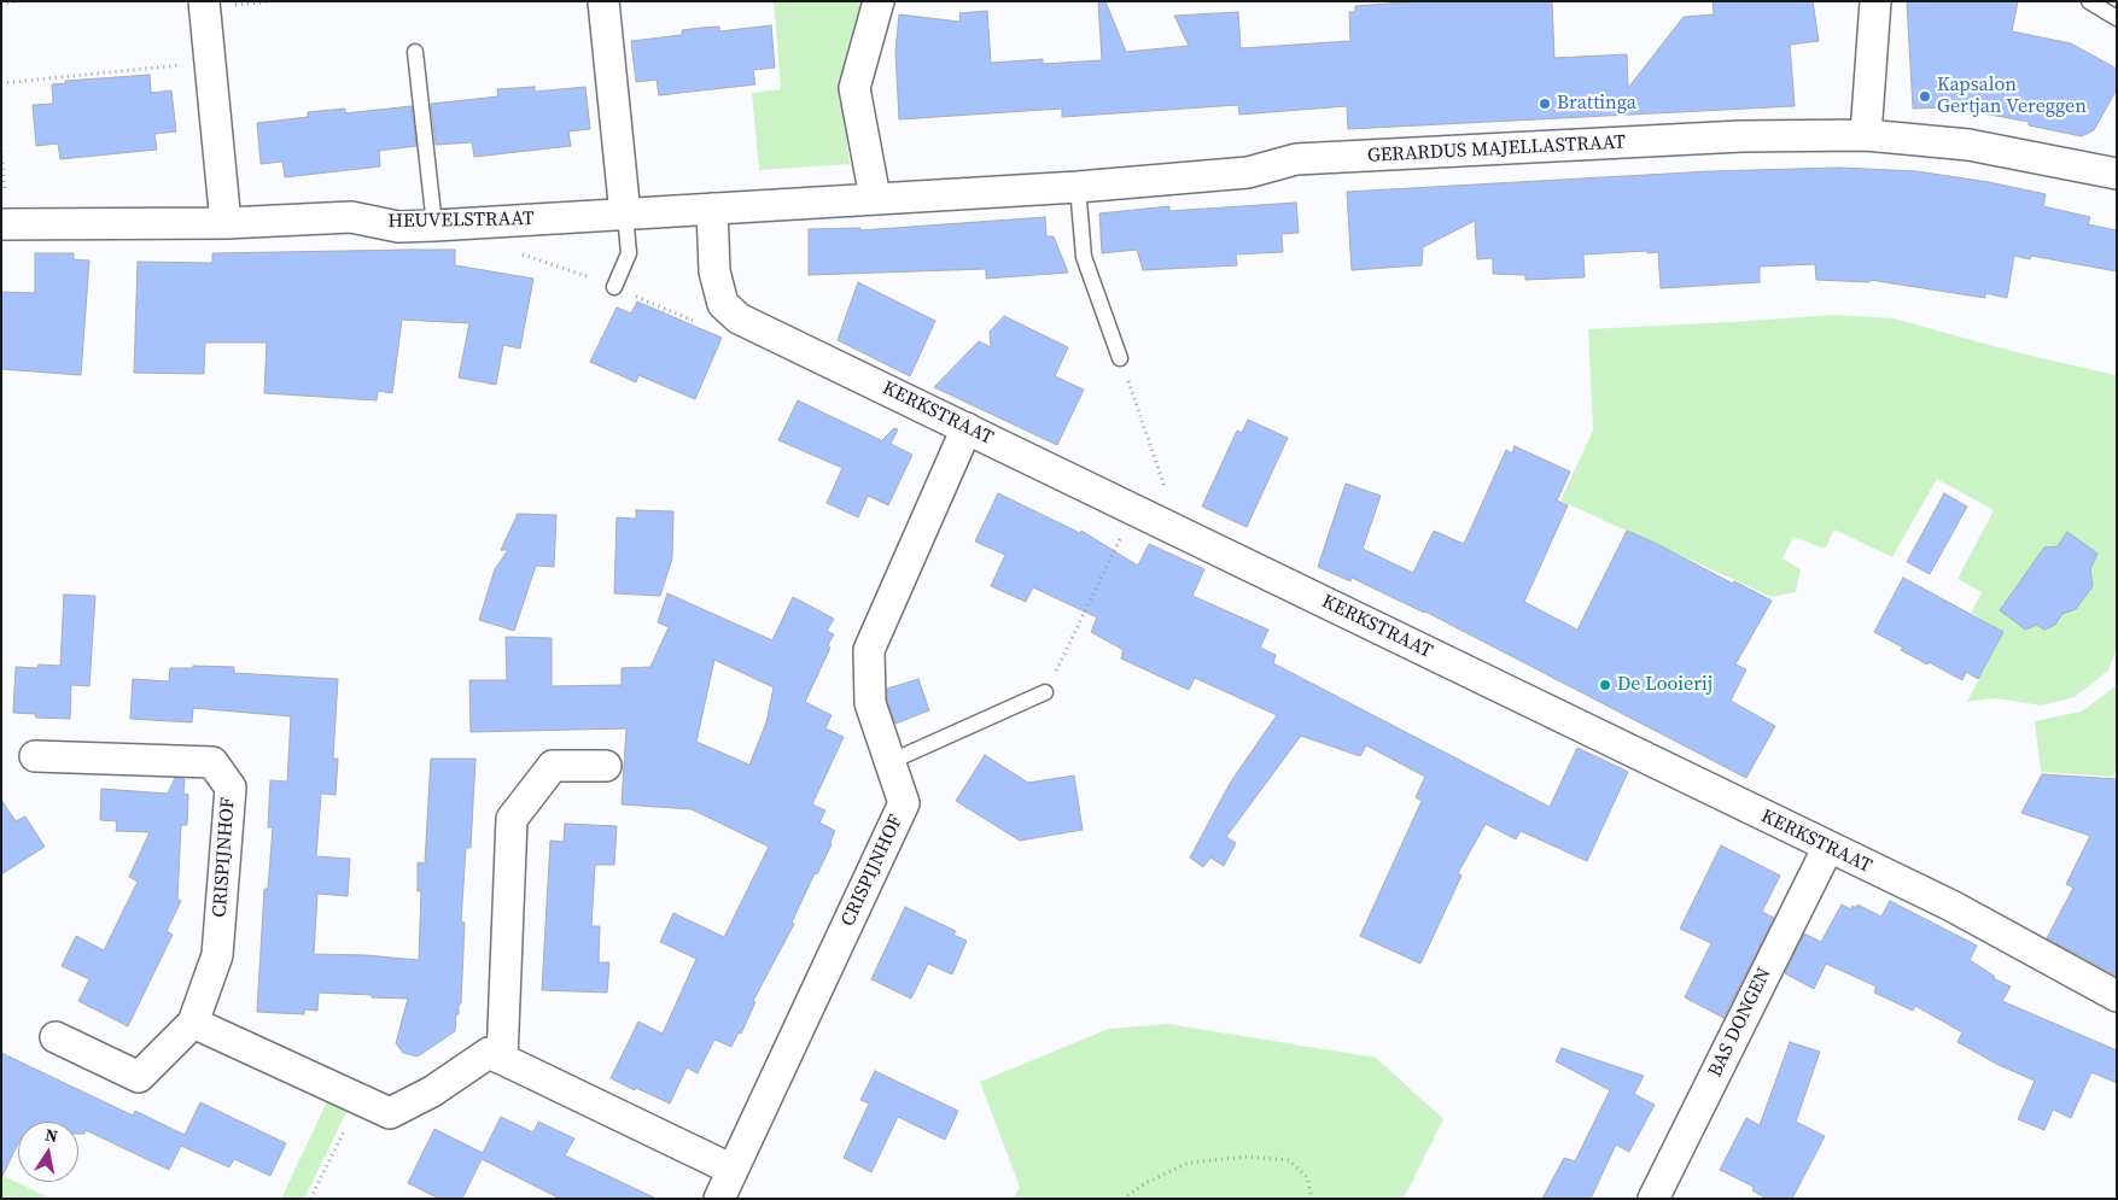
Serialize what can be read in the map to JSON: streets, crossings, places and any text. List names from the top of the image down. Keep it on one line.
{"streets":{"street":["GERARDUS MAJELLASTRAAT","HEUVELSTRAAT","KERKSTRAAT","CRISPIJNHOF","BAS DONGEN"]},"crossings":[["GERARDUS MAJELLASTRAAT","HEUVELSTRAAT"],["HEUVELSTRAAT","KERKSTRAAT"],["KERKSTRAAT","CRISPIJNHOF"],["KERKSTRAAT","BAS DONGEN"]],"places":["Kapsalon Gertjan Vereggen","Brattinga","De Looierij"],"north":"top"}
